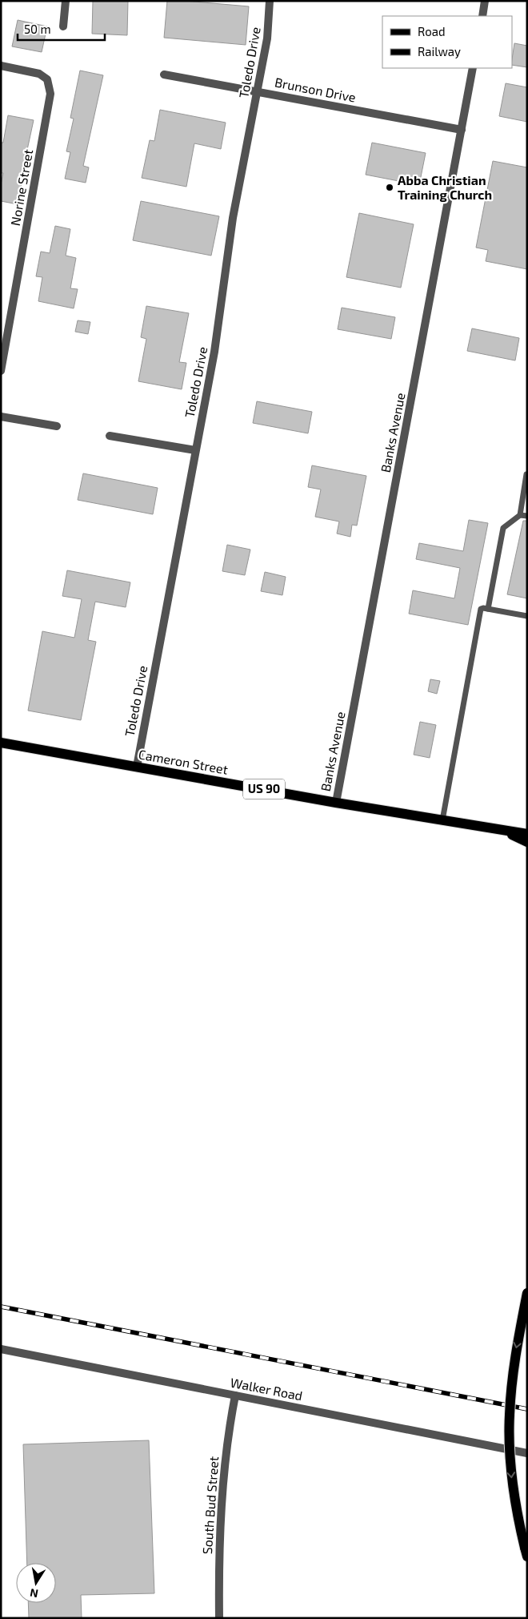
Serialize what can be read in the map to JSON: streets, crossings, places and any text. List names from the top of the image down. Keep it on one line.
{"streets":{"main road":["Cameron Street","US 90"],"street":["Toledo Drive","Brunson Drive","Norine Street","Banks Avenue","Walker Road","South Bud Street"]},"crossings":[["Toledo Drive","Brunson Drive"],["Toledo Drive","Cameron Street"],["Brunson Drive","Banks Avenue"],["Banks Avenue","Cameron Street"],["Walker Road","South Bud Street"]],"places":["Abba Christian Training Church"],"legend":["Road","Railway"],"scale_bar":"50 m","north":"bottom"}
